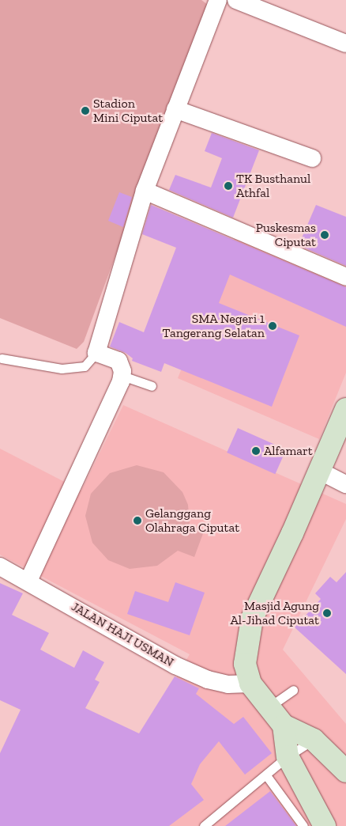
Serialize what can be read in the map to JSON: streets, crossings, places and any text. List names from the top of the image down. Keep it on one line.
{"streets":{"street":["JALAN HAJI USMAN"]},"places":["Stadion Mini Ciputat","TK Busthanul Athfal","Puskesmas Ciputat","SMA Negeri 1 Tangerang Selatan","Alfamart","Gelanggang Olahraga Ciputat","Masjid Agung Al-Jihad Ciputat"]}
